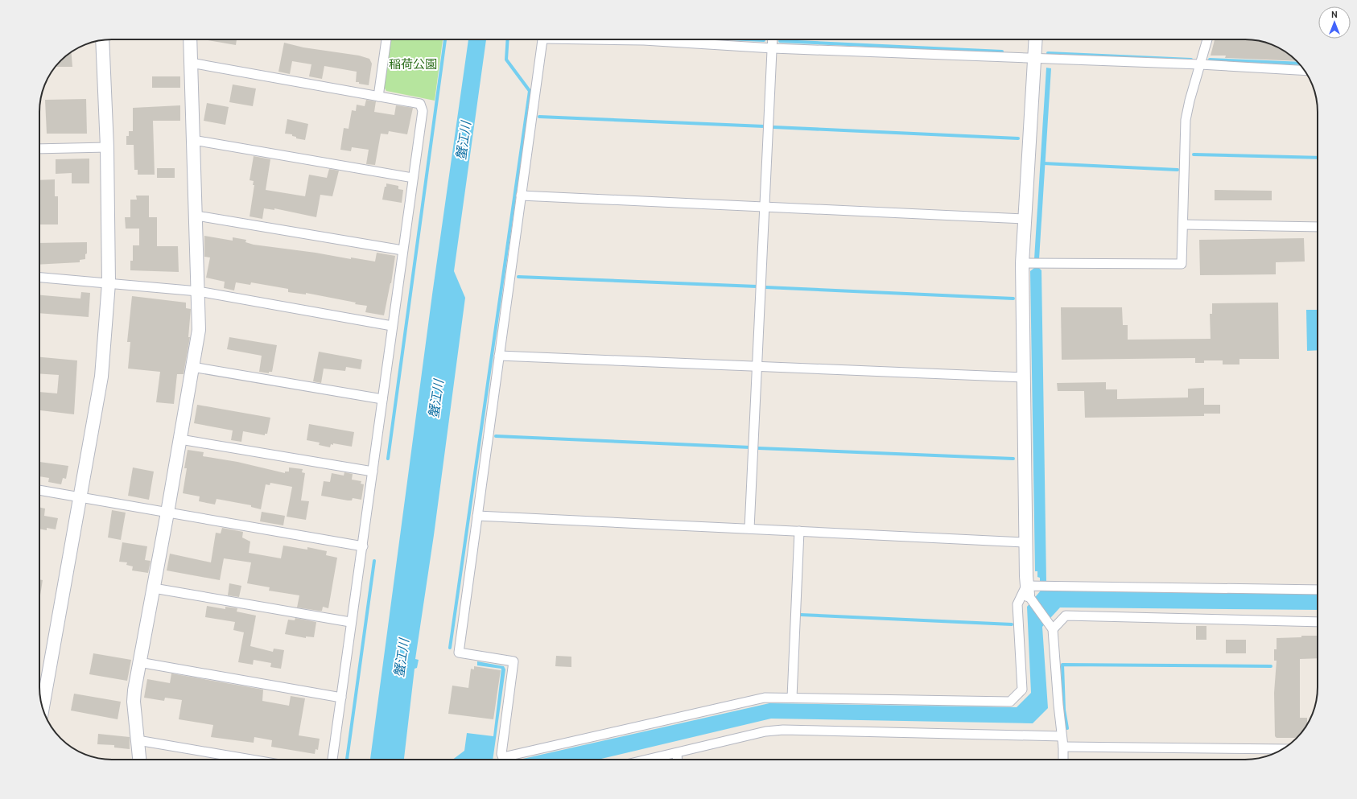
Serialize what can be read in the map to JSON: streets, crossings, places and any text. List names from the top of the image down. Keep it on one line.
{"water":["蟹江川"],"parks":["稲荷公園"],"north":"top"}
